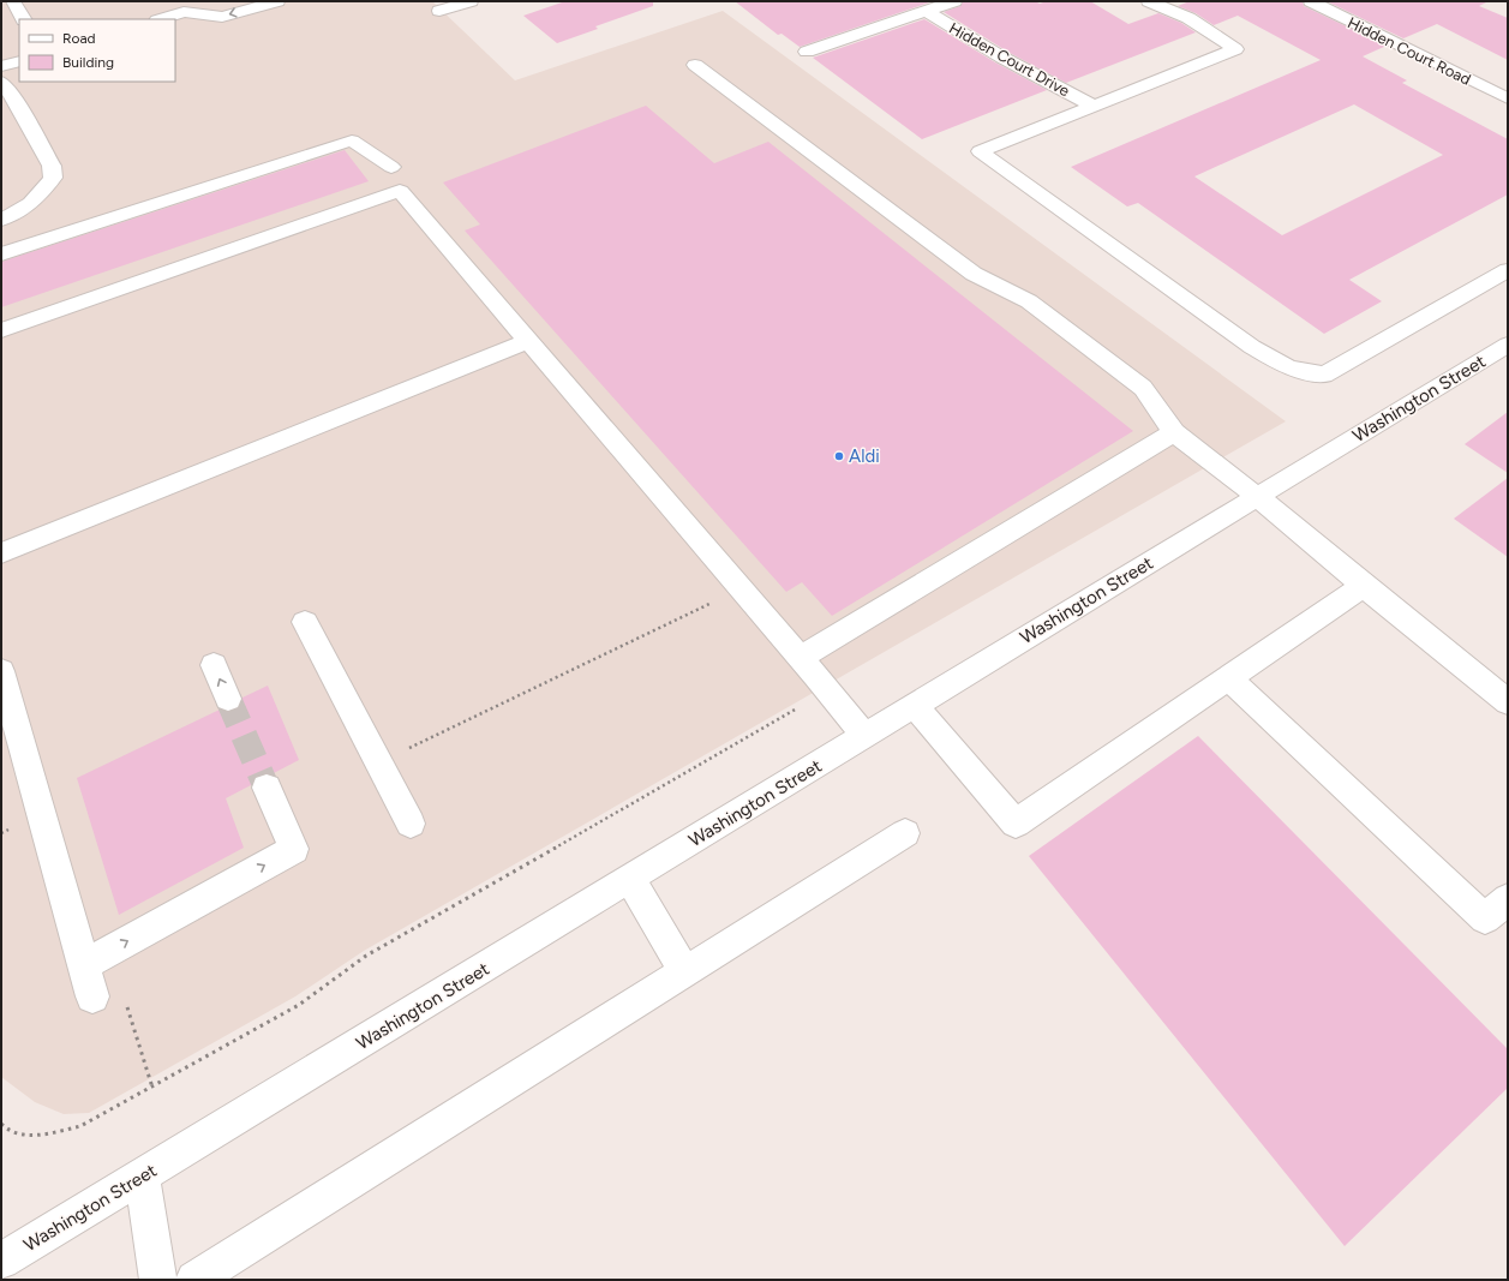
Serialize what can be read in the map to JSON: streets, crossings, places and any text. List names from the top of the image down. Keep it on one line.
{"streets":{"street":["Hidden Court Road","Hidden Court Drive","Washington Street"]},"places":["Aldi"],"legend":["Road","Building"]}
